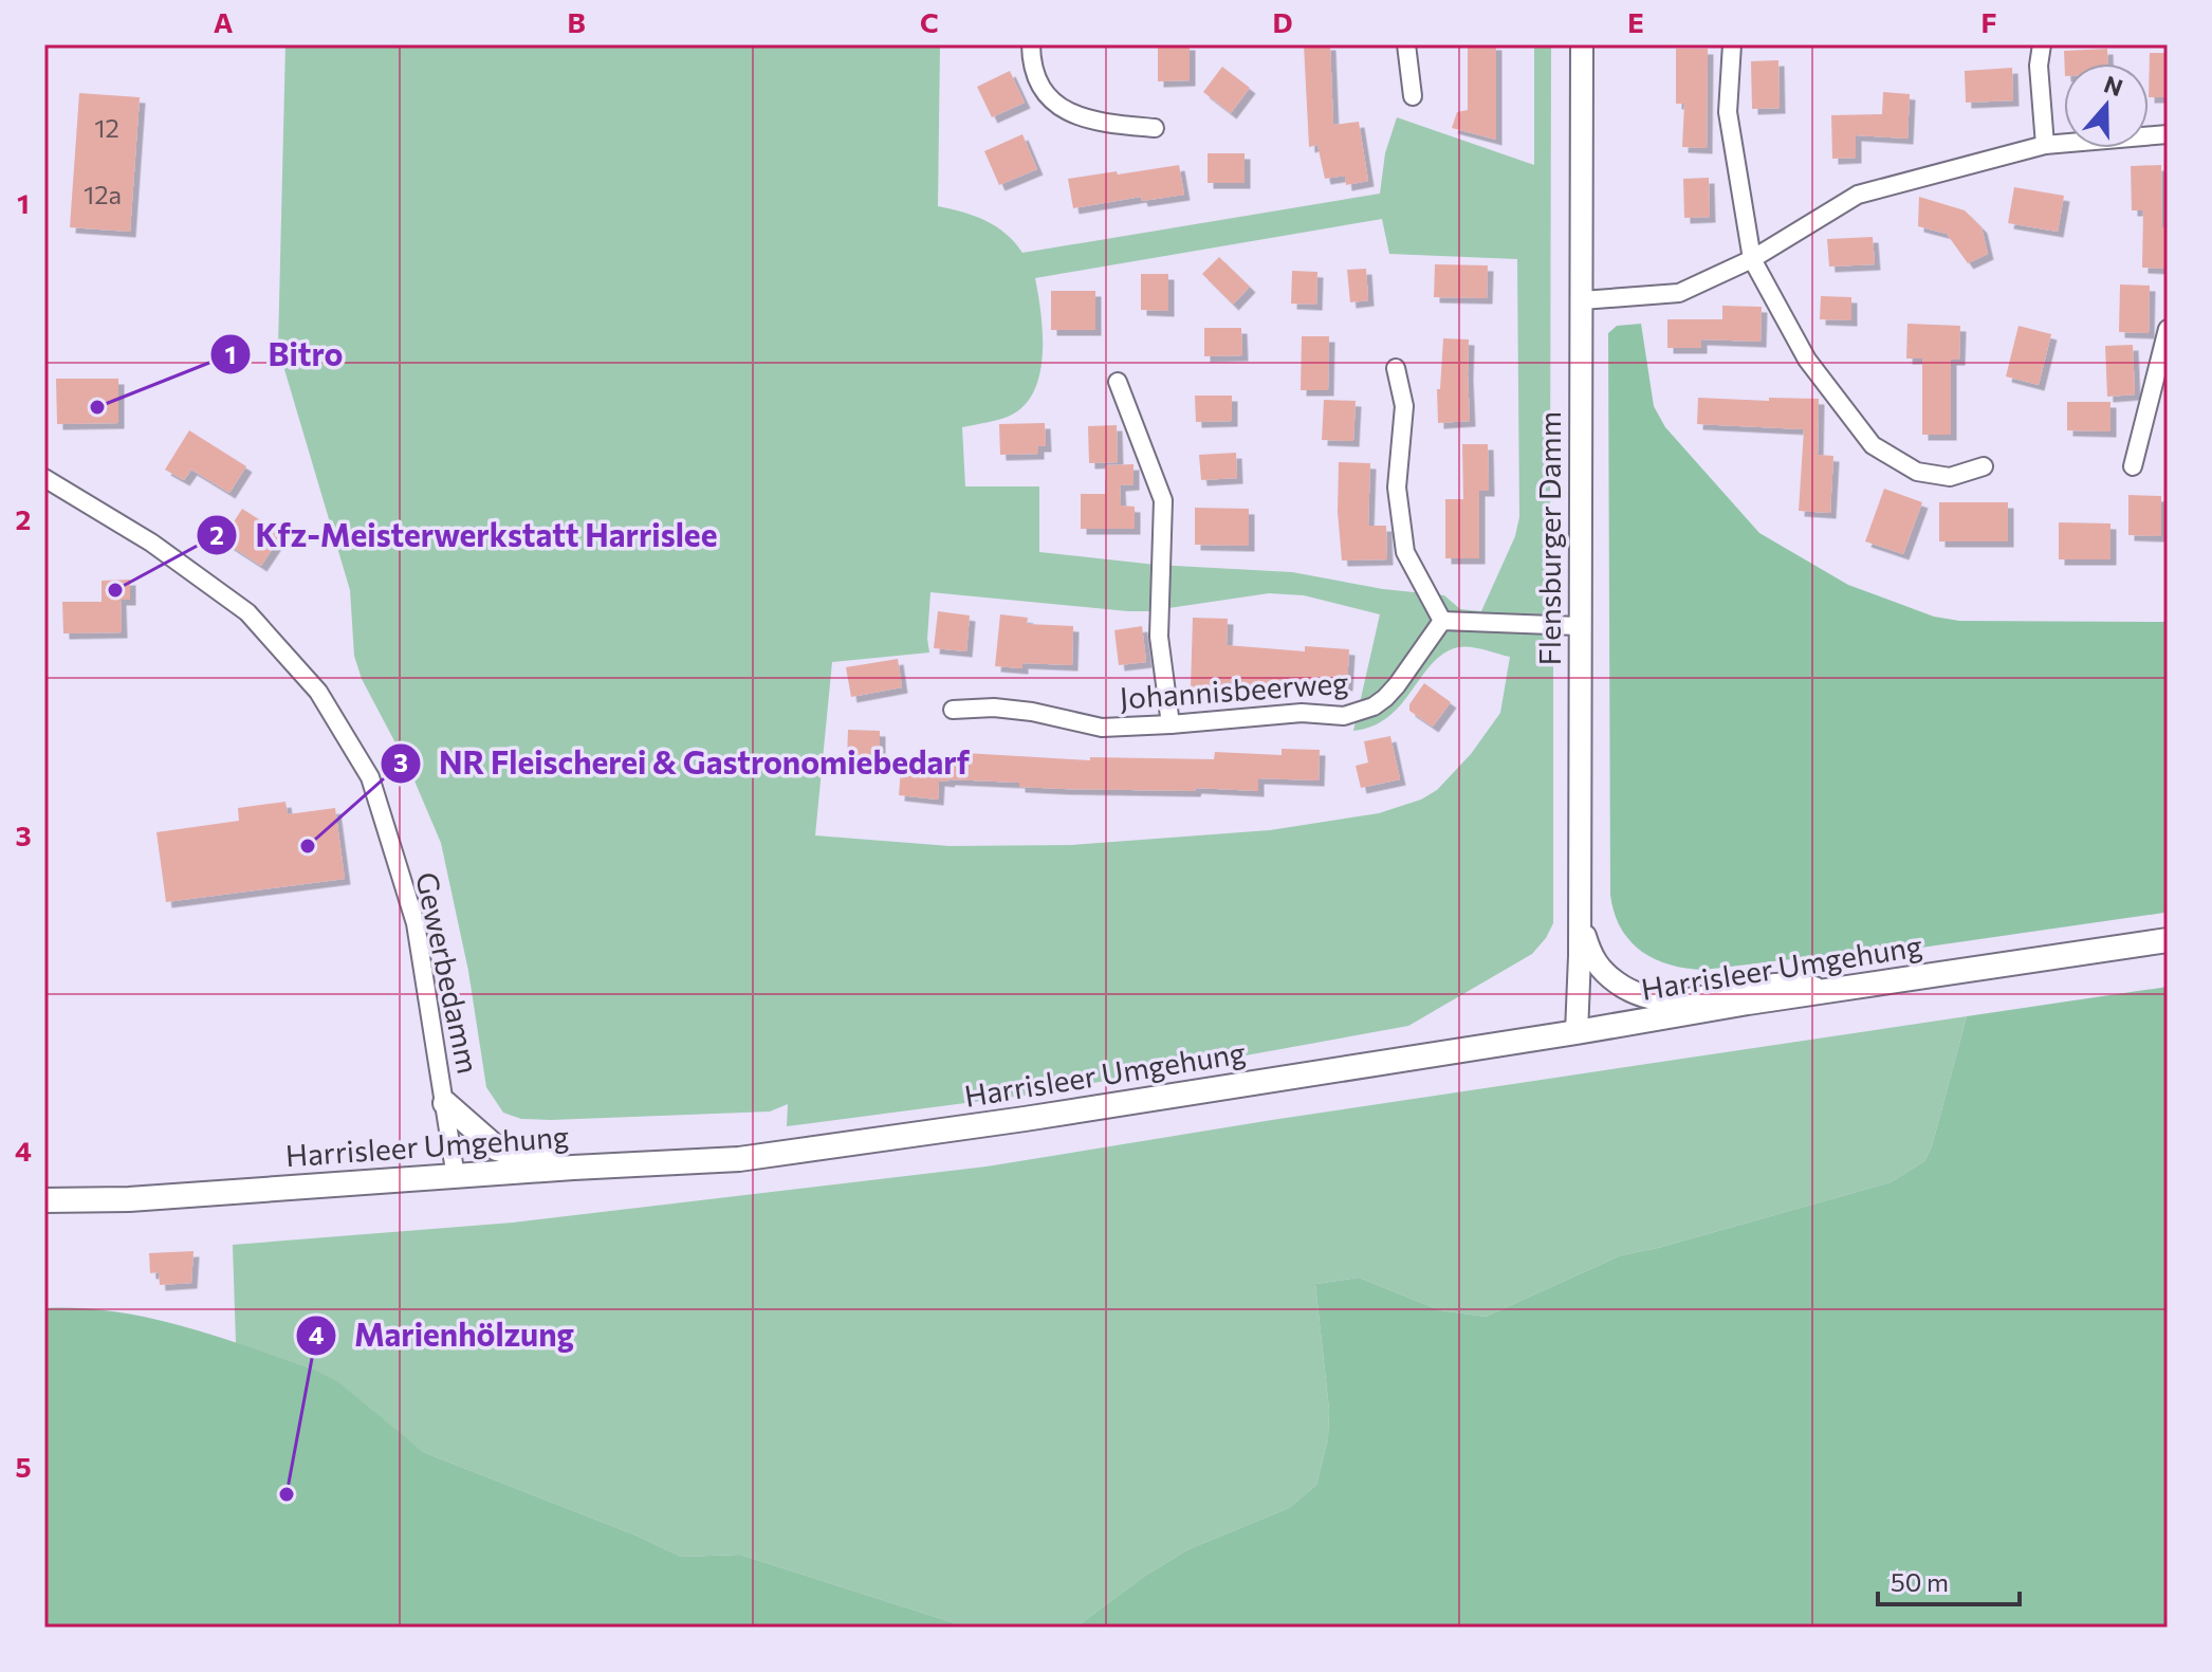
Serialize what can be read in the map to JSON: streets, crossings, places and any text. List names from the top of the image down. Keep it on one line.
{"streets":{"main road":["Harrisleer Umgehung"],"street":["Flensburger Damm","Johannisbeerweg","Gewerbedamm"]},"crossings":[["Flensburger Damm","Harrisleer Umgehung"],["Harrisleer Umgehung","Gewerbedamm"]],"places":["Bitro","Kfz-Meisterwerkstatt Harrislee","NR Fleischerei & Gastronomiebedarf","Marienhölzung"],"house_numbers":["12","12a"],"scale_bar":"50 m","north":"top","grid":{"columns":["A","B","C","D","E","F"],"rows":["1","2","3","4","5"]}}
